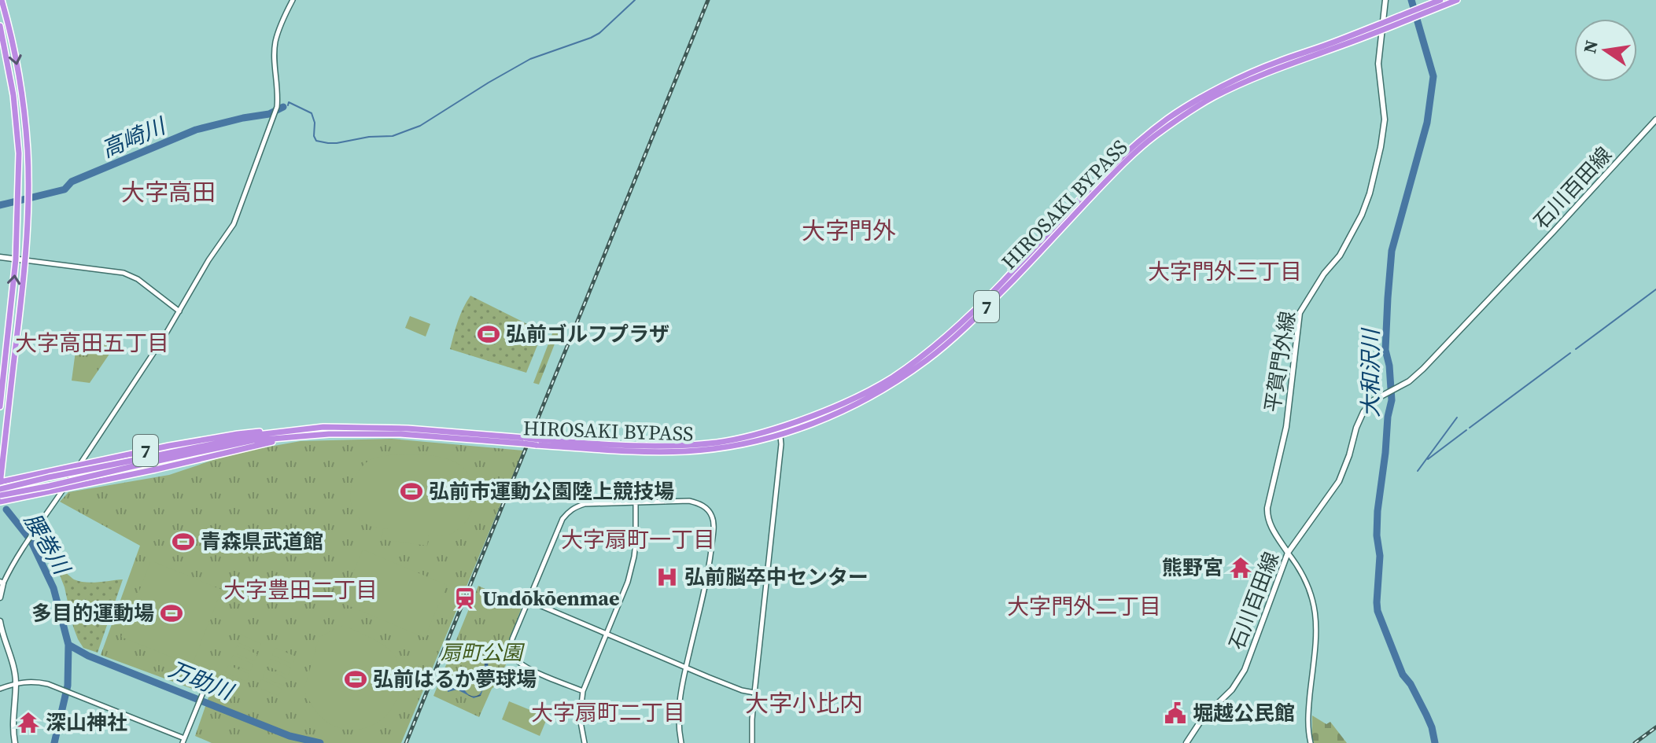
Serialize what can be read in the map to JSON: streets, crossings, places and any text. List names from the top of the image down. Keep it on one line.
{"streets":{"highway":["HIROSAKI BYPASS","7"],"main road":["石川百田線","平賀門外線"]},"crossings":[["石川百田線","平賀門外線"],["HIROSAKI BYPASS","7"],["HIROSAKI BYPASS","平賀門外線"]],"districts":["大字高田","大字門外","大字門外三丁目","大字高田五丁目","大字扇町一丁目","大字豊田二丁目","大字門外二丁目","大字小比内","大字扇町二丁目"],"water":["高崎川","大和沢川","腰巻川","万助川"],"parks":["扇町公園"],"places":{"sports":["弘前ゴルフプラザ","弘前市運動公園陸上競技場","青森県武道館","多目的運動場","弘前はるか夢球場"],"temple":["熊野宮","深山神社"],"hospital":["弘前脳卒中センター"],"station":["Undōkōenmae"],"public building":["堀越公民館"]},"north":"left"}
